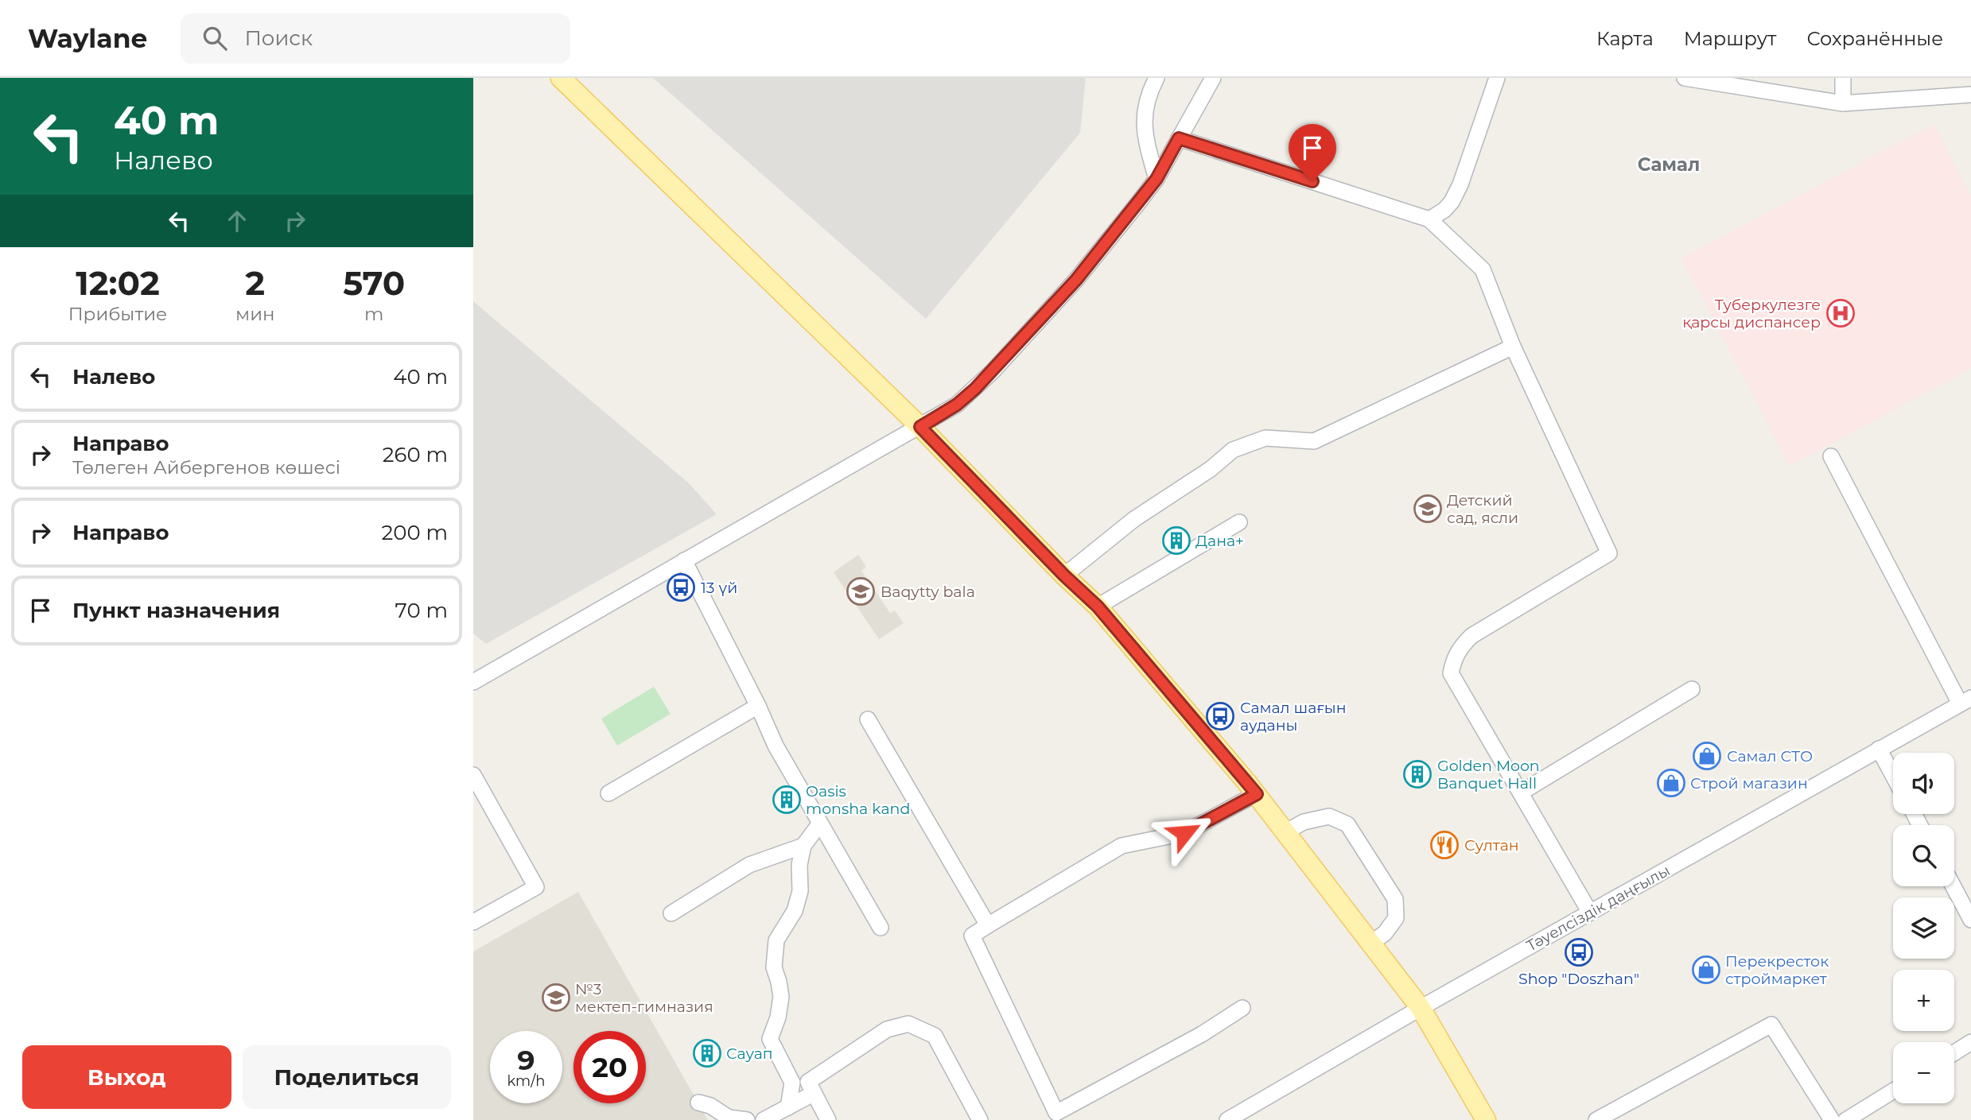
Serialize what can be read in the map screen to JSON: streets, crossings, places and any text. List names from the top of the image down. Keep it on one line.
{"streets":{"street":["Тәуелсіздік даңғылы"]},"districts":["Самал"],"places":{"hospital":["Туберкулезге қарсы диспансер"],"school or university":["Детский сад, ясли","Baqytty bala","№3 мектеп-гимназия"],"building":["Дана+","Golden Moon Banquet Hall","Oasis monsha kand","Сауап"],"bus stop":["13 үй","Самал шағын ауданы","Shop \"Doszhan\""],"shop":["Самал СТО","Строй магазин","Перекресток строймаркет"],"restaurant":["Султан"]},"page":{"header":"Waylane","search":"Поиск","nav":["Карта","Маршрут","Сохранённые"],"turn":["40 m","Налево"],"eta":["12:02","Прибытие","2","мин","570","m"],"list":[{"name":"Налево","value":"40 m"},{"name":"Направо","note":"Төлеген Айбергенов көшесі","value":"260 m"},{"name":"Направо","value":"200 m"},{"name":"Пункт назначения","value":"70 m"}],"map_buttons":["+","−"],"speed":"9 km/h","limit":"20","buttons":["Выход","Поделиться"]}}
